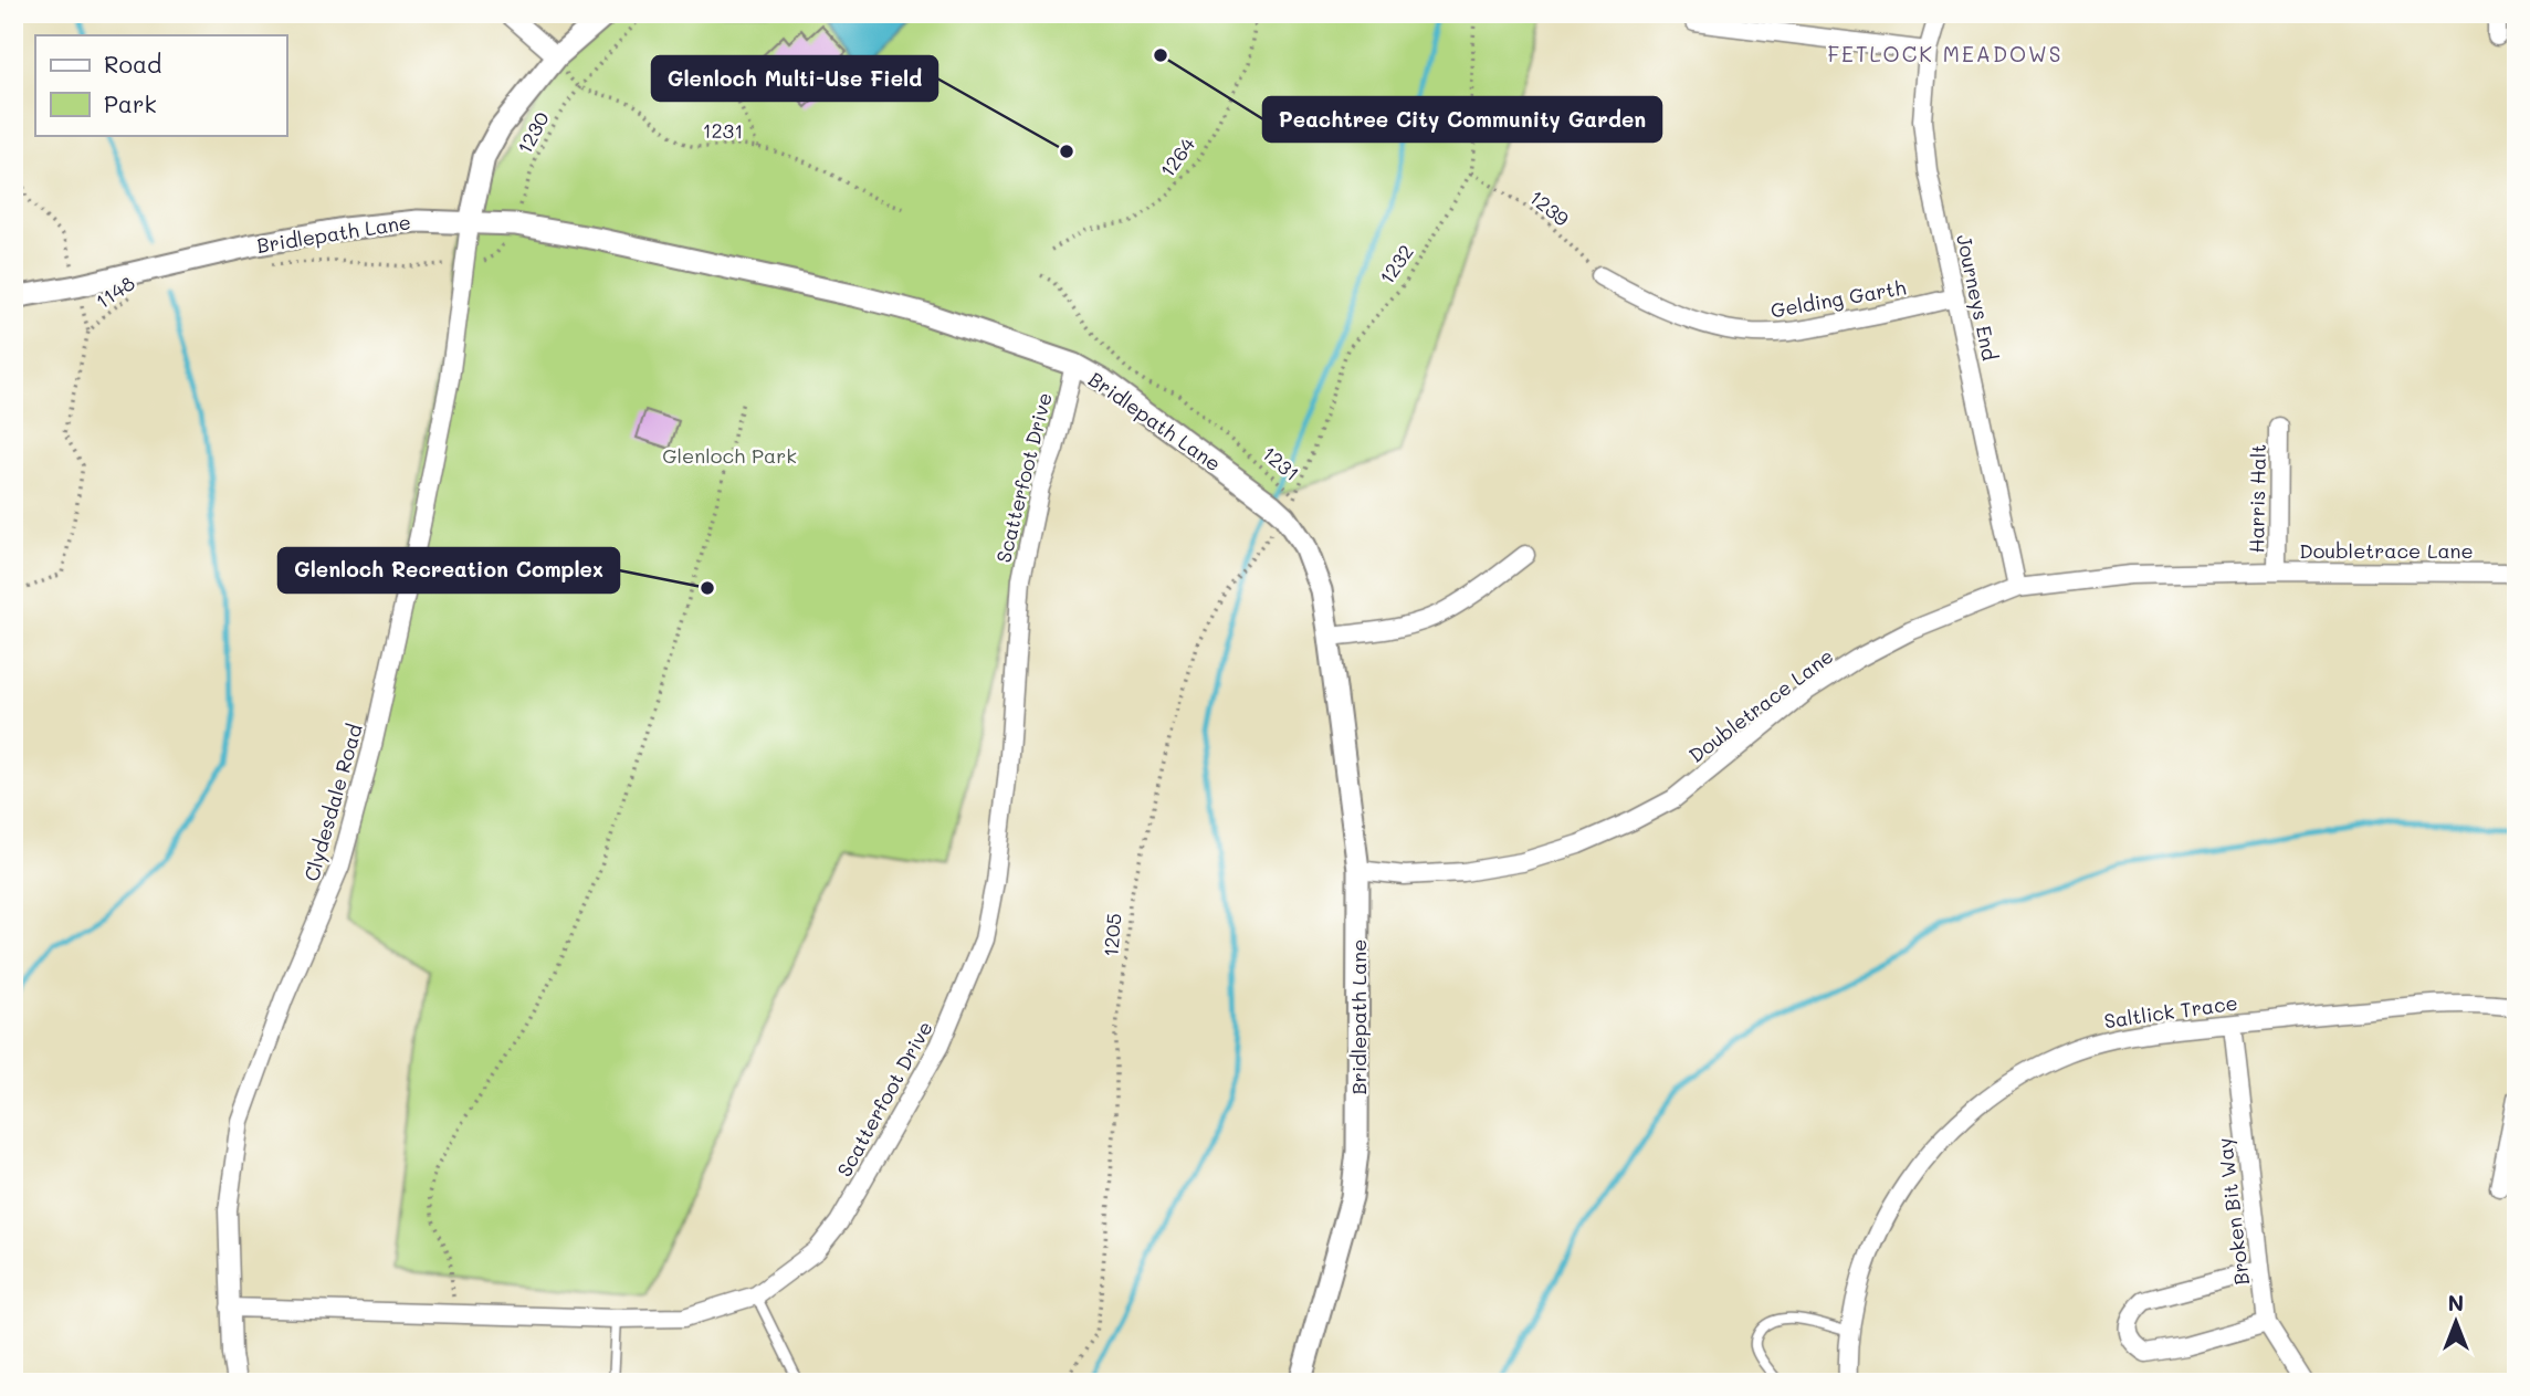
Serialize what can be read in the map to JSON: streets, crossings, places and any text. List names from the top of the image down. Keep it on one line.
{"streets":{"street":["Bridlepath Lane","Journeys End","Gelding Garth","Scatterfoot Drive","Harris Halt","Doubletrace Lane","Clydesdale Road","Saltlick Trace","Broken Bit Way"],"path":["1231","1230","1264","1239","1232","1148","1205"]},"crossings":[["1231","1230"],["1231","1232"],["1230","Bridlepath Lane"],["1230","Clydesdale Road"],["1239","1232"],["1239","Gelding Garth"],["Bridlepath Lane","1232"],["Bridlepath Lane","Scatterfoot Drive"],["Bridlepath Lane","Doubletrace Lane"],["Bridlepath Lane","Clydesdale Road"],["Bridlepath Lane","1205"],["1232","1205"],["Journeys End","Gelding Garth"],["Journeys End","Doubletrace Lane"],["Scatterfoot Drive","Clydesdale Road"],["Harris Halt","Doubletrace Lane"],["Saltlick Trace","Broken Bit Way"]],"districts":["FETLOCK MEADOWS"],"parks":["Glenloch Park"],"places":["Peachtree City Community Garden","Glenloch Multi-Use Field","Glenloch Recreation Complex"],"legend":["Road","Park"],"north":"top"}
